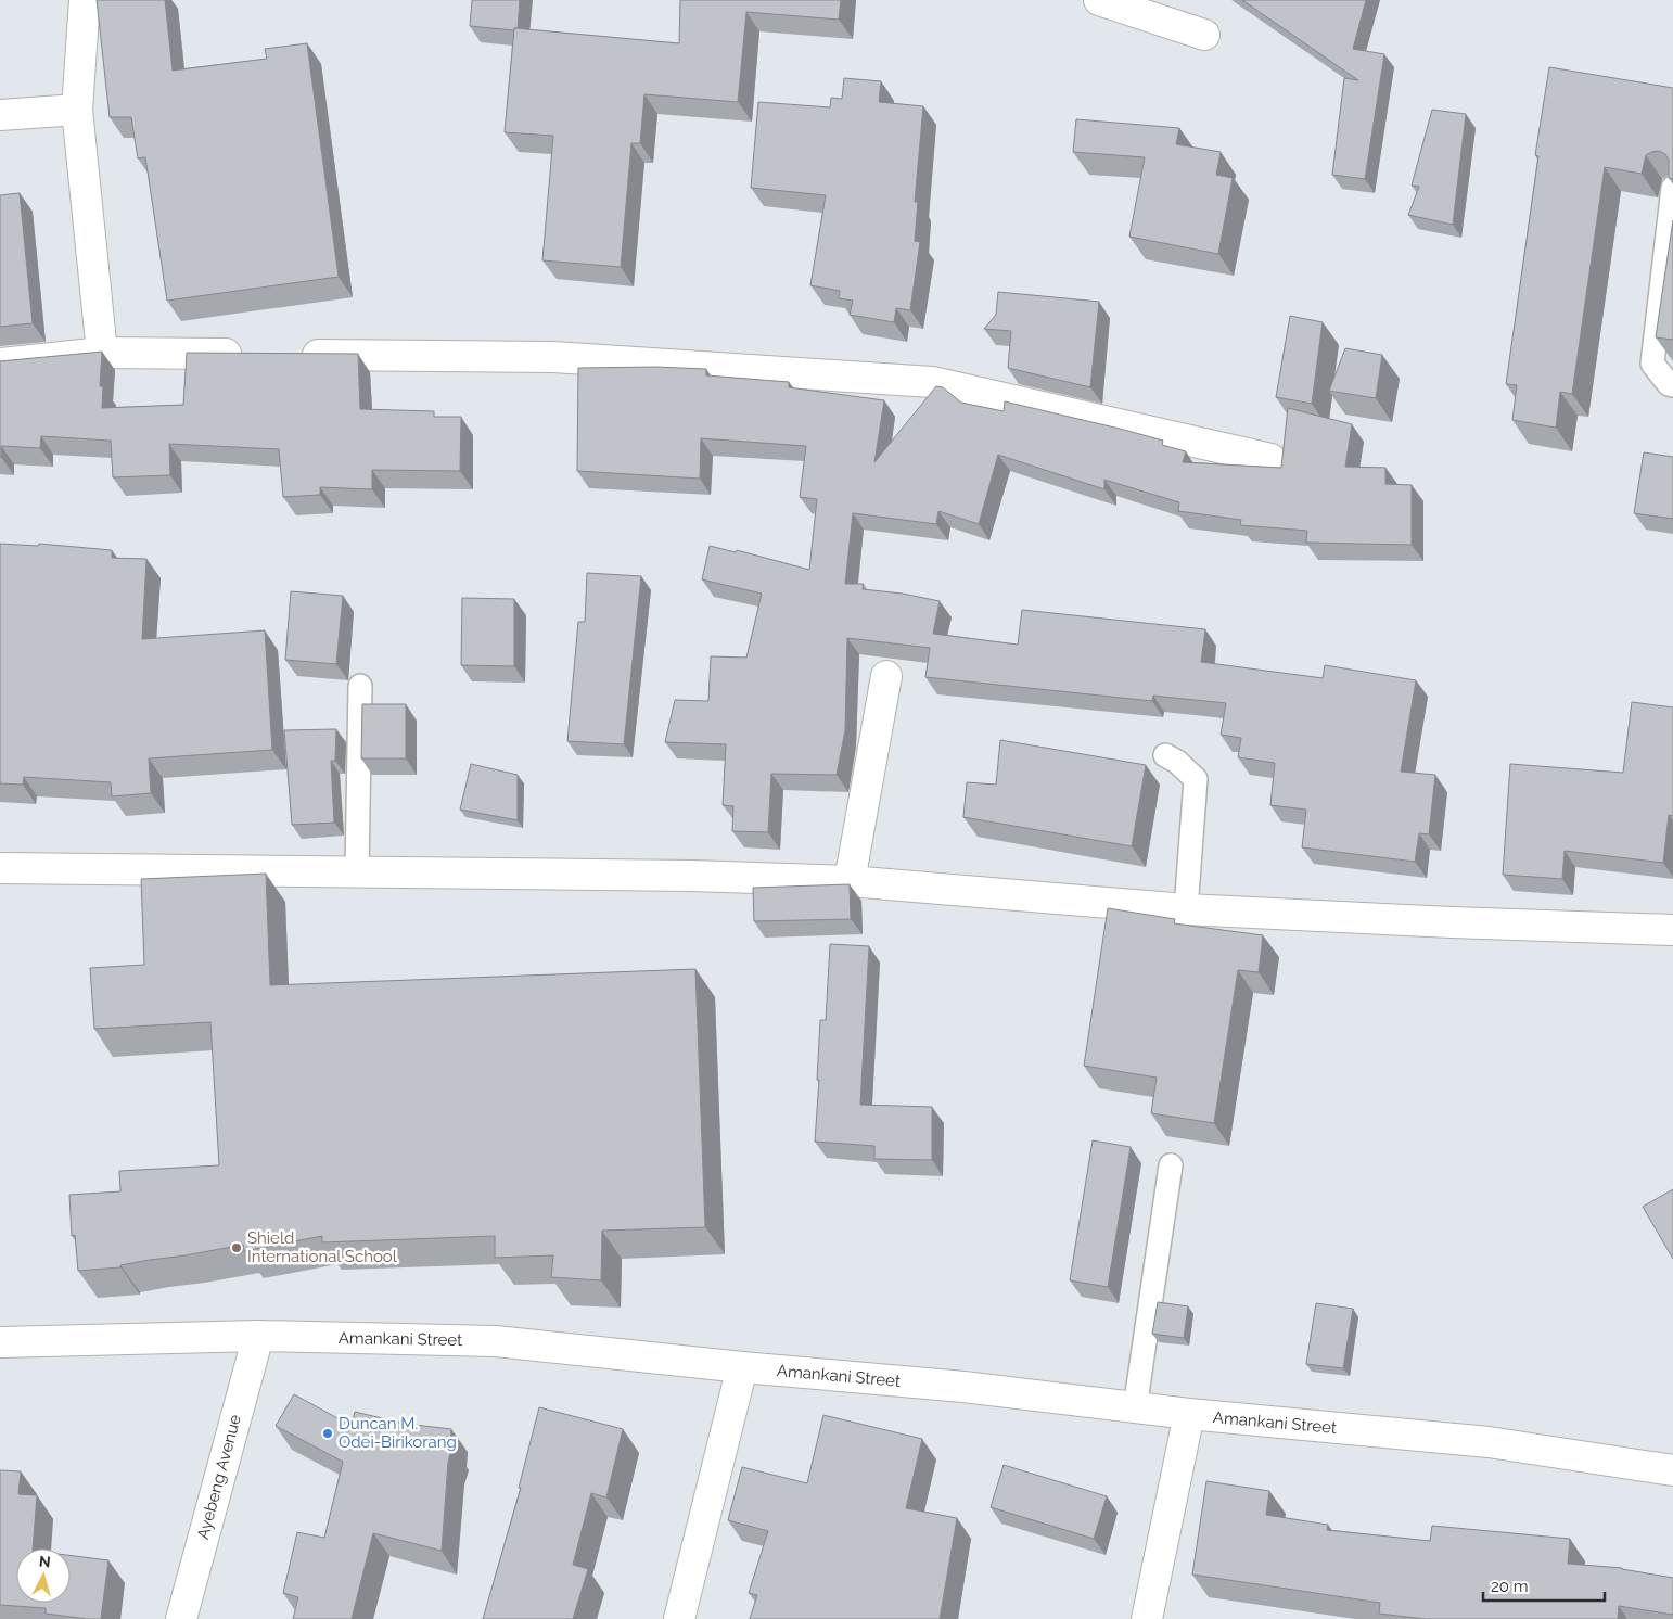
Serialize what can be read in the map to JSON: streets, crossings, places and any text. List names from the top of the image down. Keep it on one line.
{"streets":{"street":["Amankani Street","Ayebeng Avenue"]},"crossings":[["Amankani Street","Ayebeng Avenue"]],"places":["Shield International School","Duncan M. Odei-Birikorang"],"scale_bar":"20 m","north":"top"}
